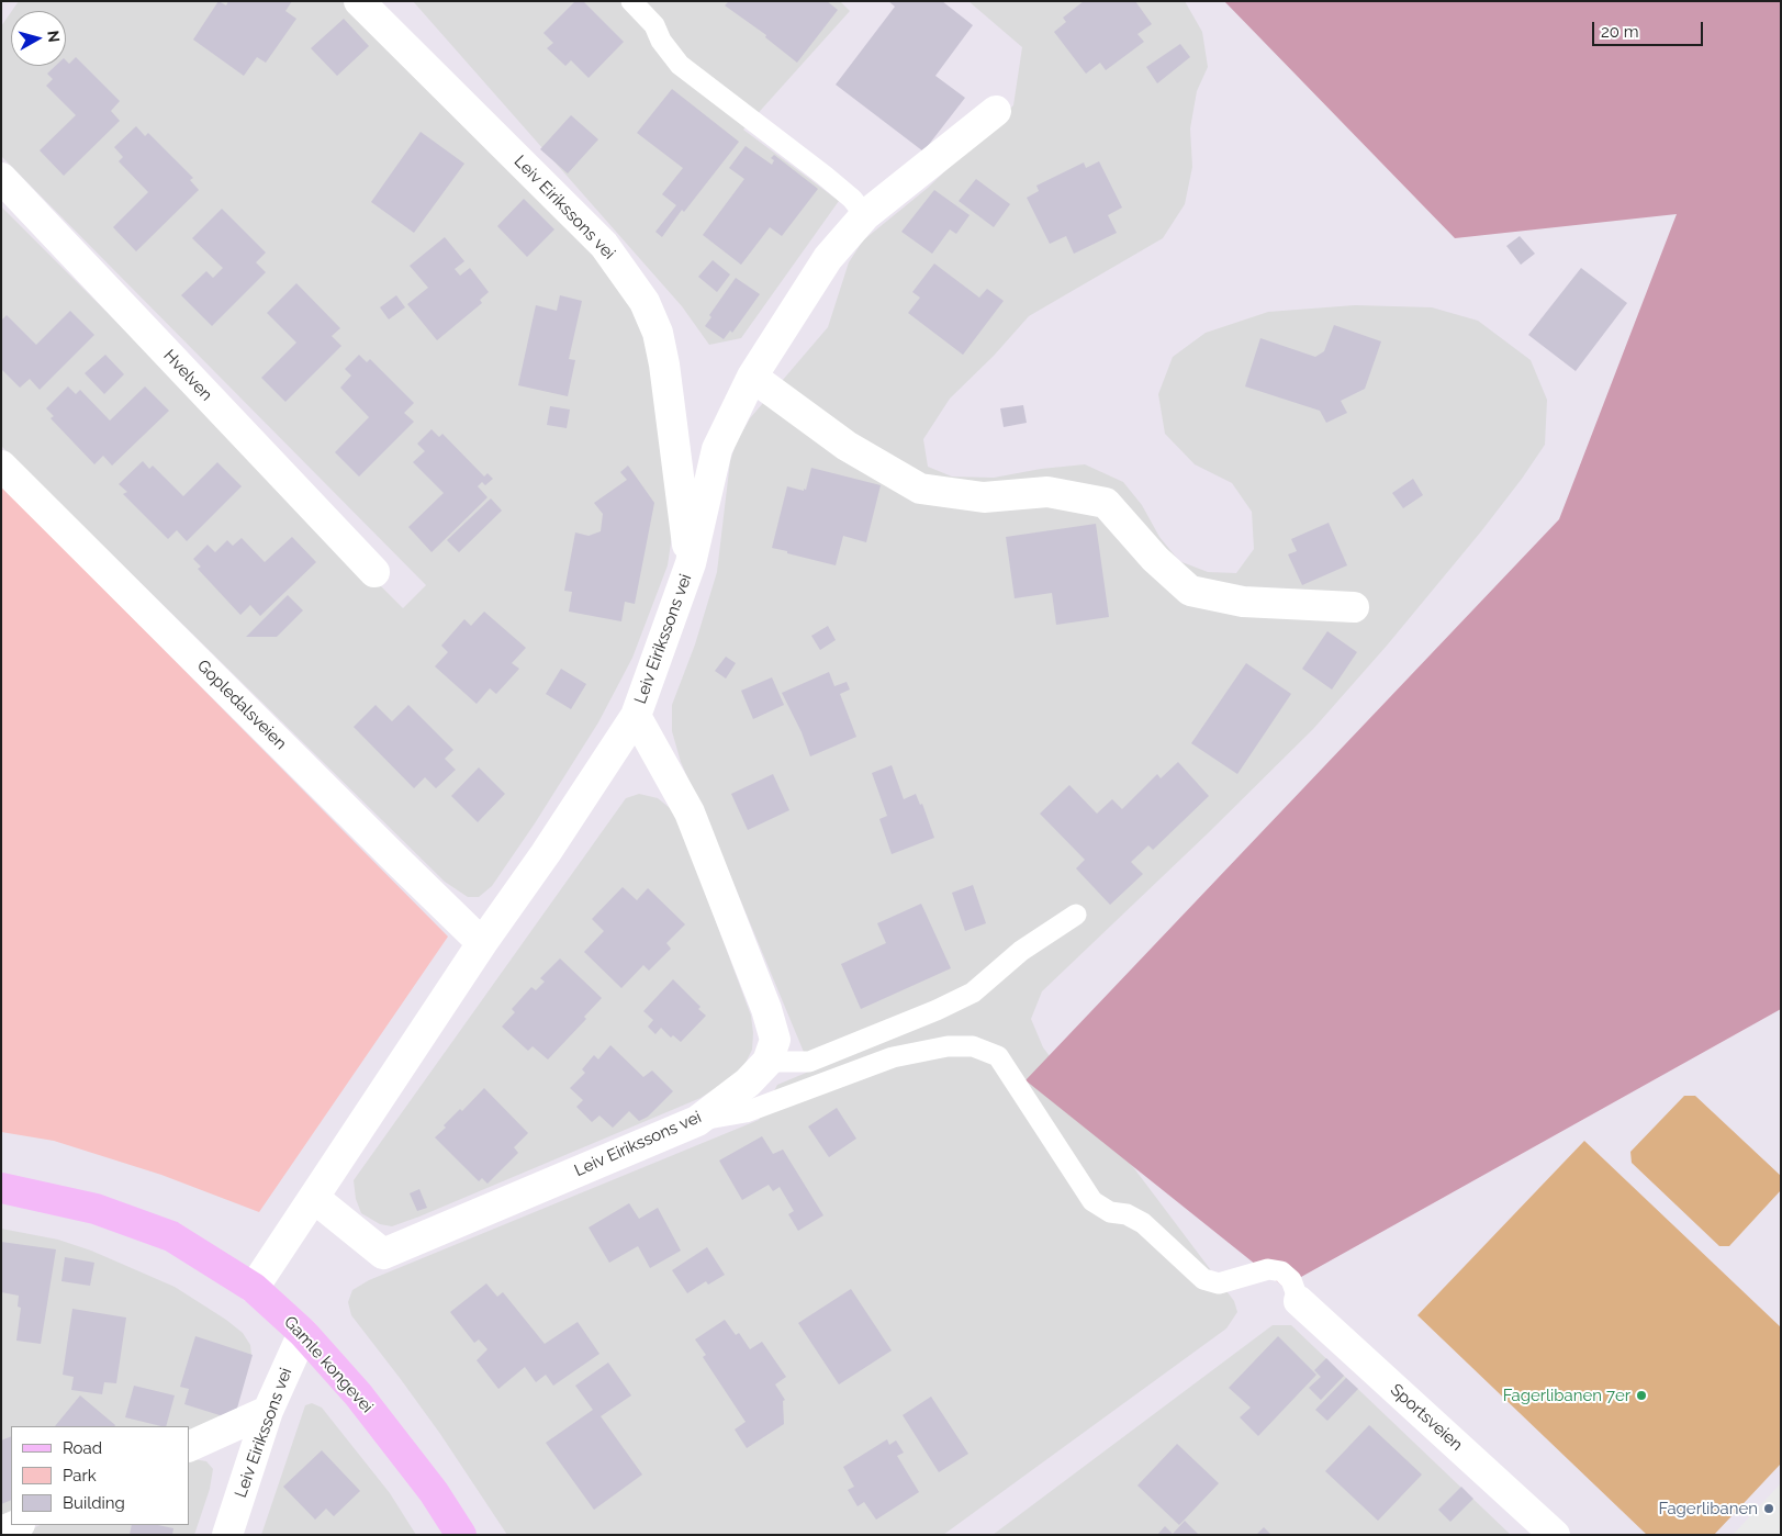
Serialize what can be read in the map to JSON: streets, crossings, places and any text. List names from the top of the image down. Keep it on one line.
{"streets":{"street":["Leiv Eirikssons vei","Hvelven","Gopledalsveien","Gamle kongevei","Sportsveien"]},"crossings":[["Leiv Eirikssons vei","Gopledalsveien"],["Leiv Eirikssons vei","Gamle kongevei"]],"places":["Fagerlibanen 7er","Fagerlibanen"],"legend":["Road","Park","Building"],"scale_bar":"20 m","north":"right"}
